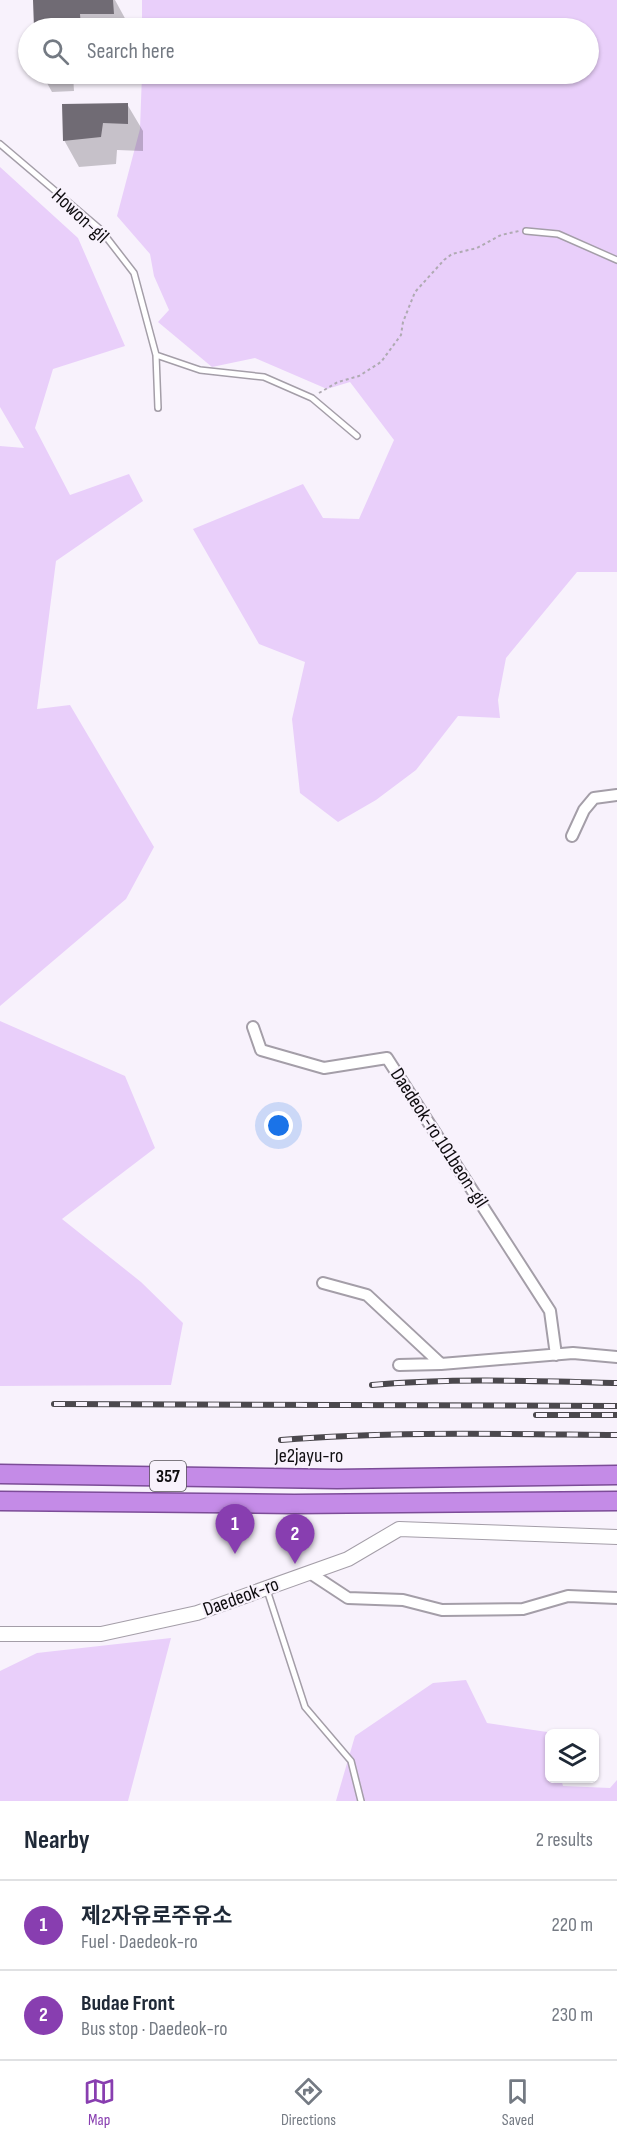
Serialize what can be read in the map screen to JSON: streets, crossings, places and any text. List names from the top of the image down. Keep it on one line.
{"streets":{"highway":["Je2jayu-ro","357"],"street":["Daedeok-ro 101beon-gil","Daedeok-ro"],"lane":["Howon-gil"]},"page":{"search":"Search here","pins":["1","2"],"heading":["Nearby","2 results"],"list":[{"mark":"1","name":"제2자유로주유소","note":"Fuel · Daedeok-ro","value":"220 m"},{"mark":"2","name":"Budae Front","note":"Bus stop · Daedeok-ro","value":"230 m"}],"nav":["Map","Directions","Saved"]}}
